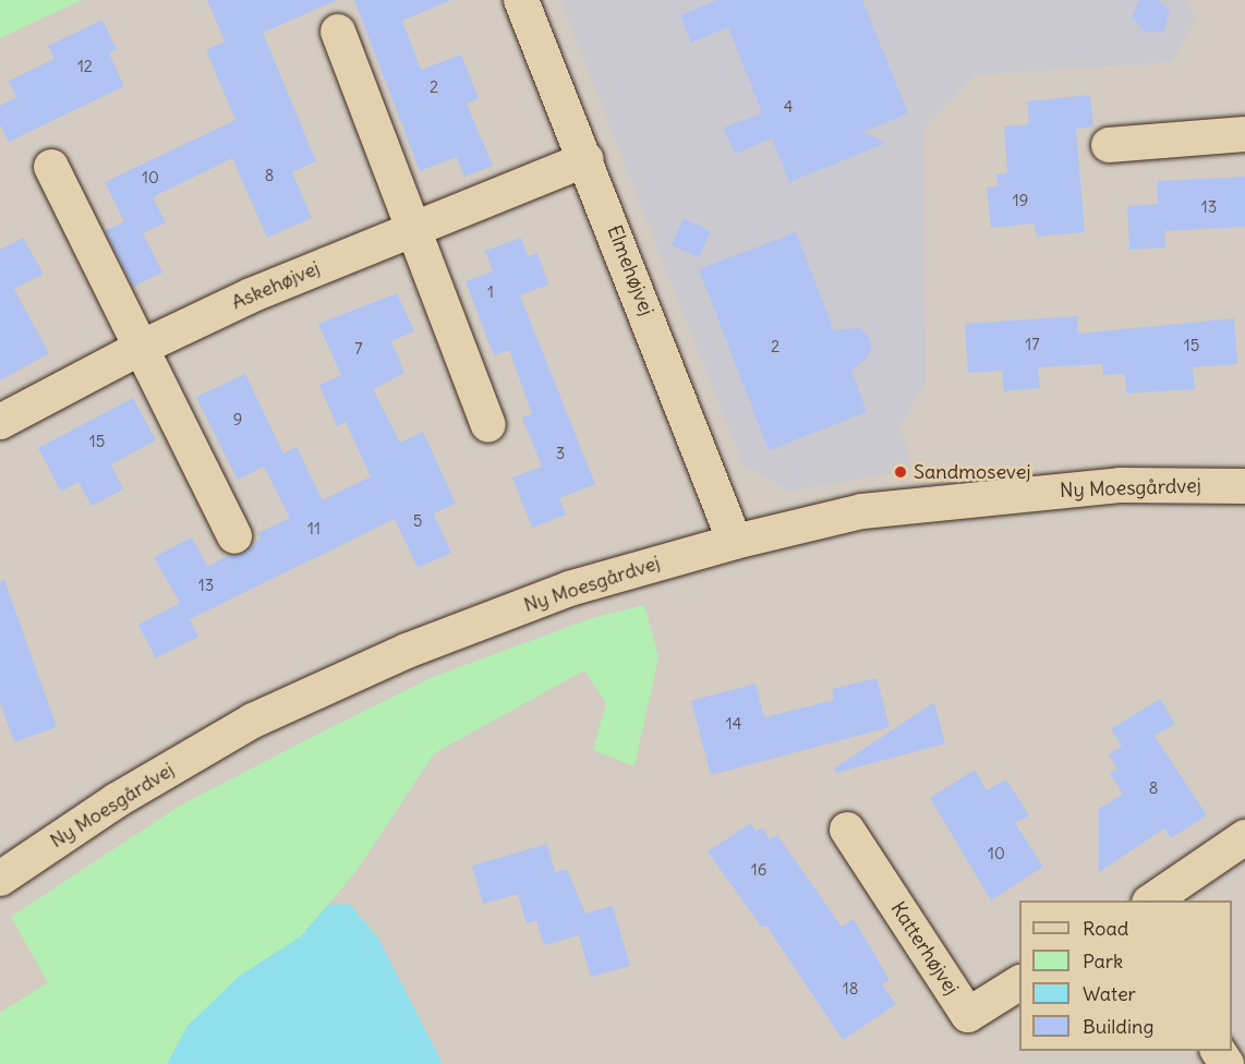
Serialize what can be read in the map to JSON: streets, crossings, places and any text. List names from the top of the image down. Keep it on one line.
{"streets":{"street":["Elmehøjvej","Askehøjvej","Ny Moesgårdvej","Katterhøjvej"]},"crossings":[["Elmehøjvej","Askehøjvej"],["Elmehøjvej","Ny Moesgårdvej"]],"places":["Sandmosevej"],"house_numbers":["12","2","4","8","10","19","13","1","17","15","2","7","9","15","3","5","11","13","14","8","10","16","18"],"legend":["Road","Park","Water","Building"]}
